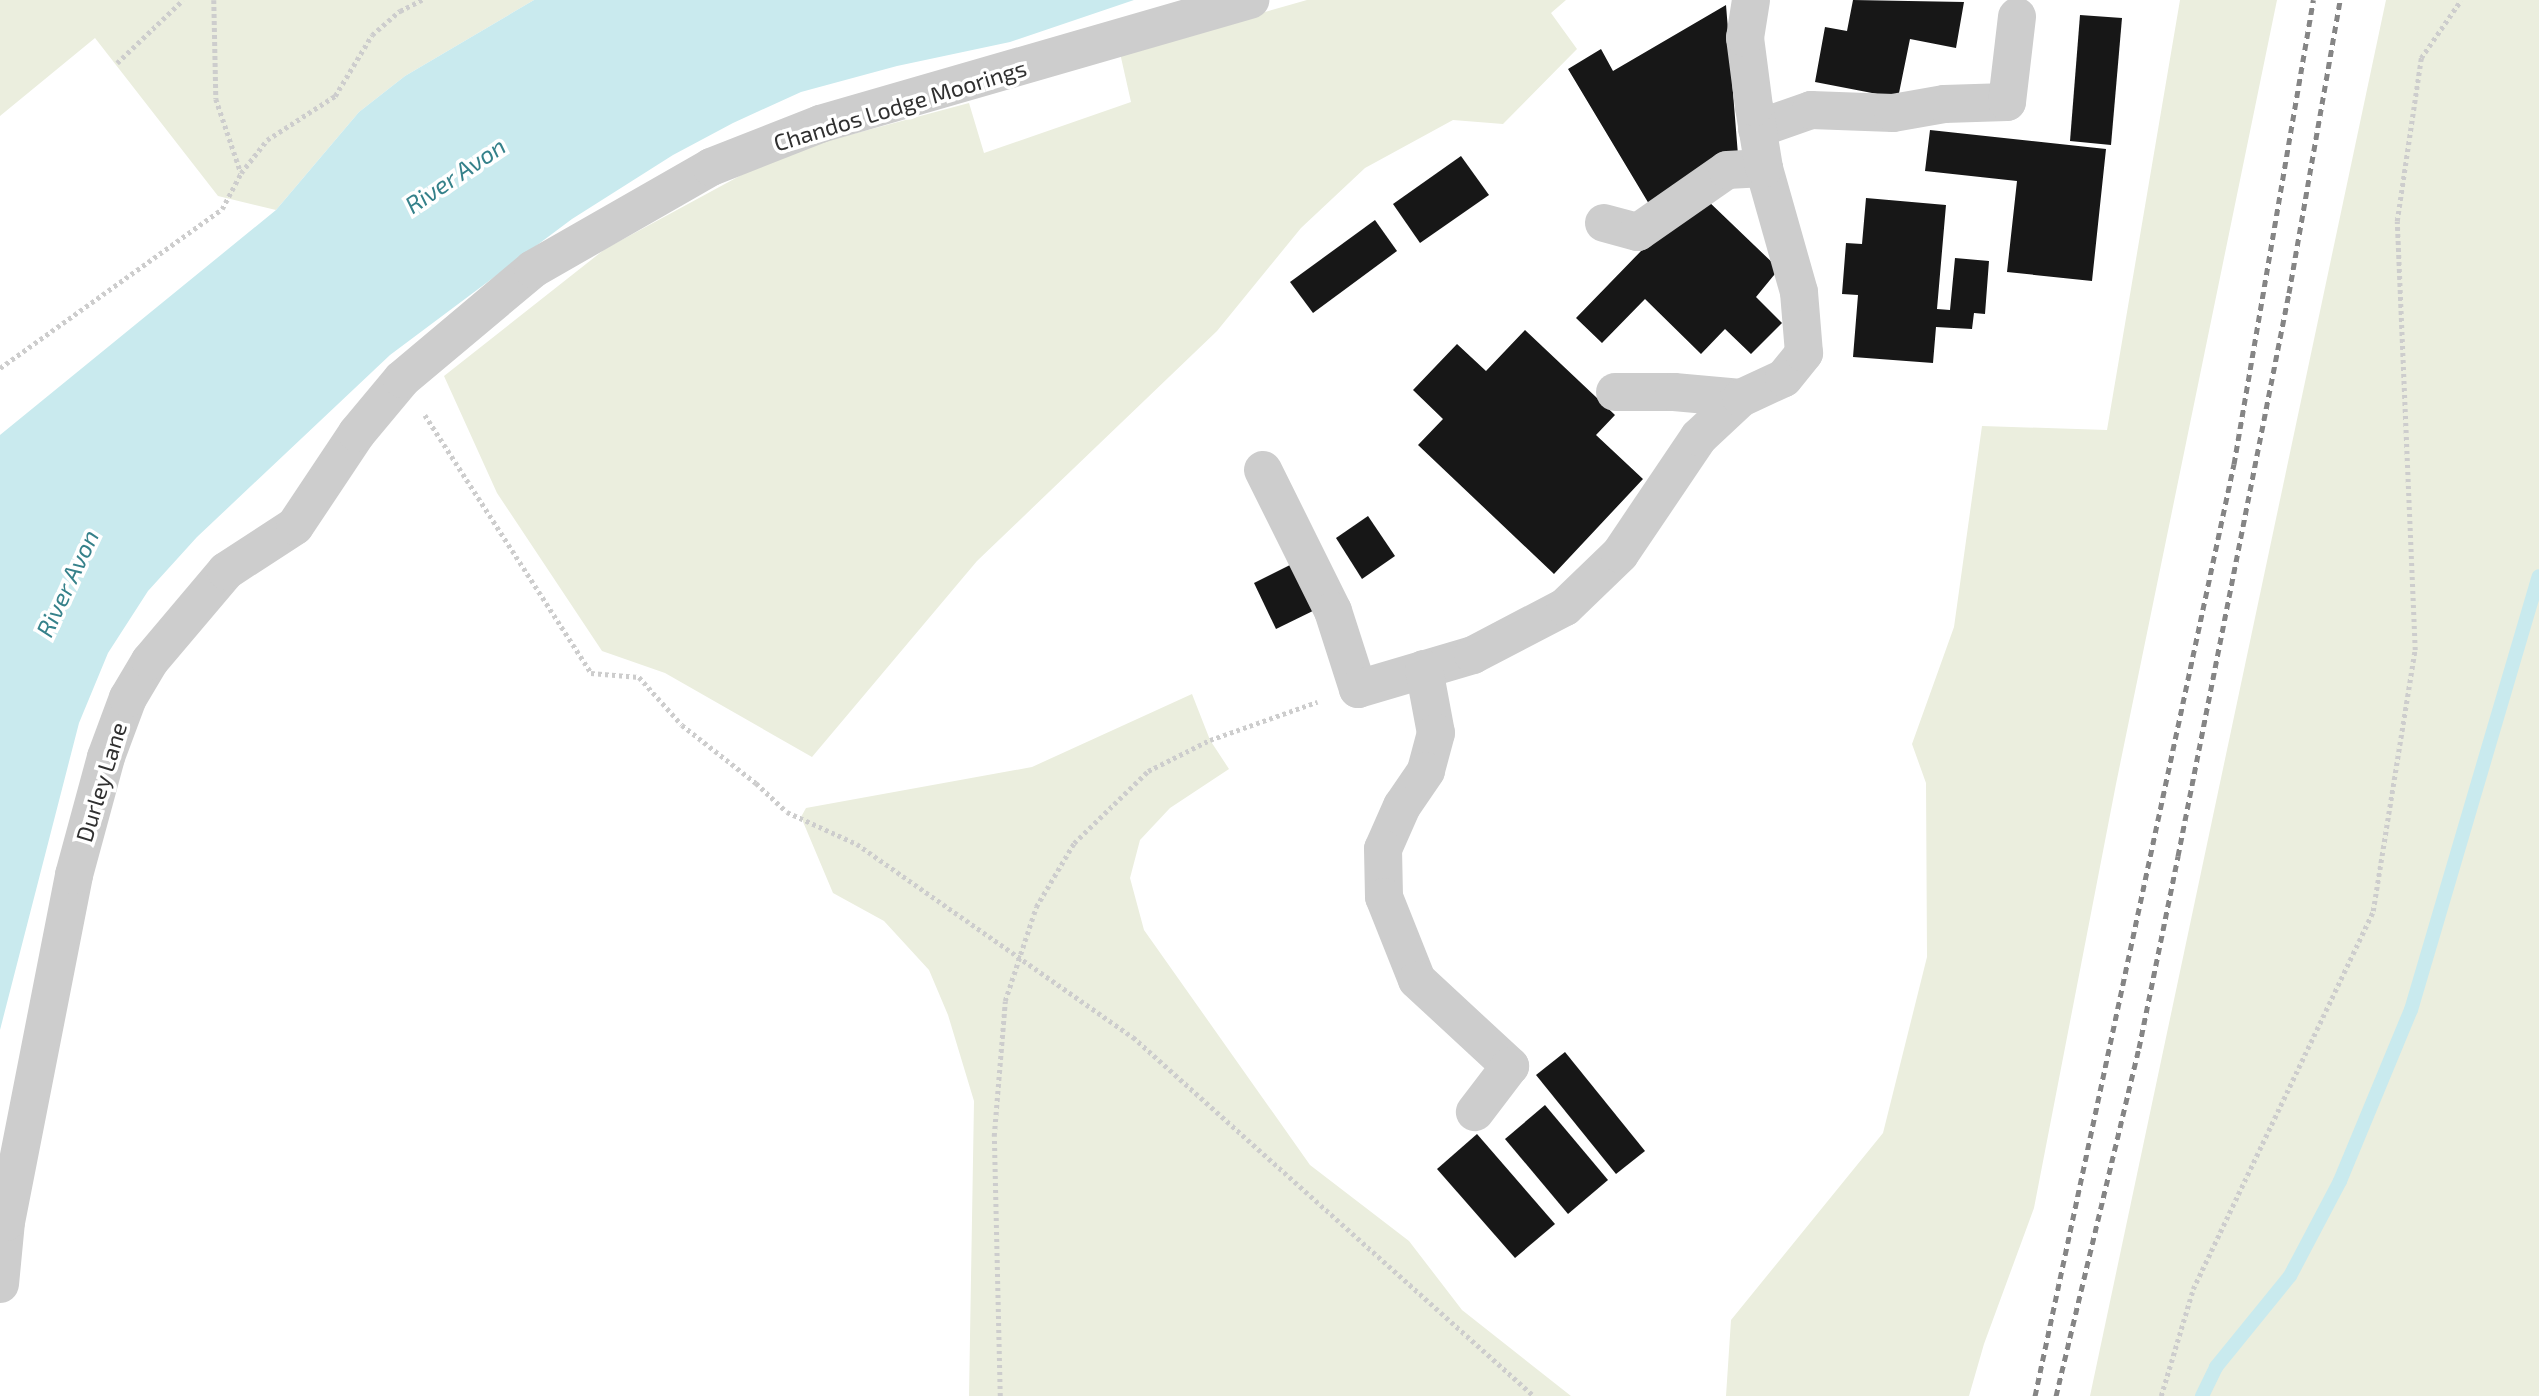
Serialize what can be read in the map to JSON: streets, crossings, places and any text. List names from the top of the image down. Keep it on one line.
{"streets":{"street":["Chandos Lodge Moorings","Durley Lane"]},"crossings":[["Chandos Lodge Moorings","Durley Lane"]],"water":["River Avon"]}
